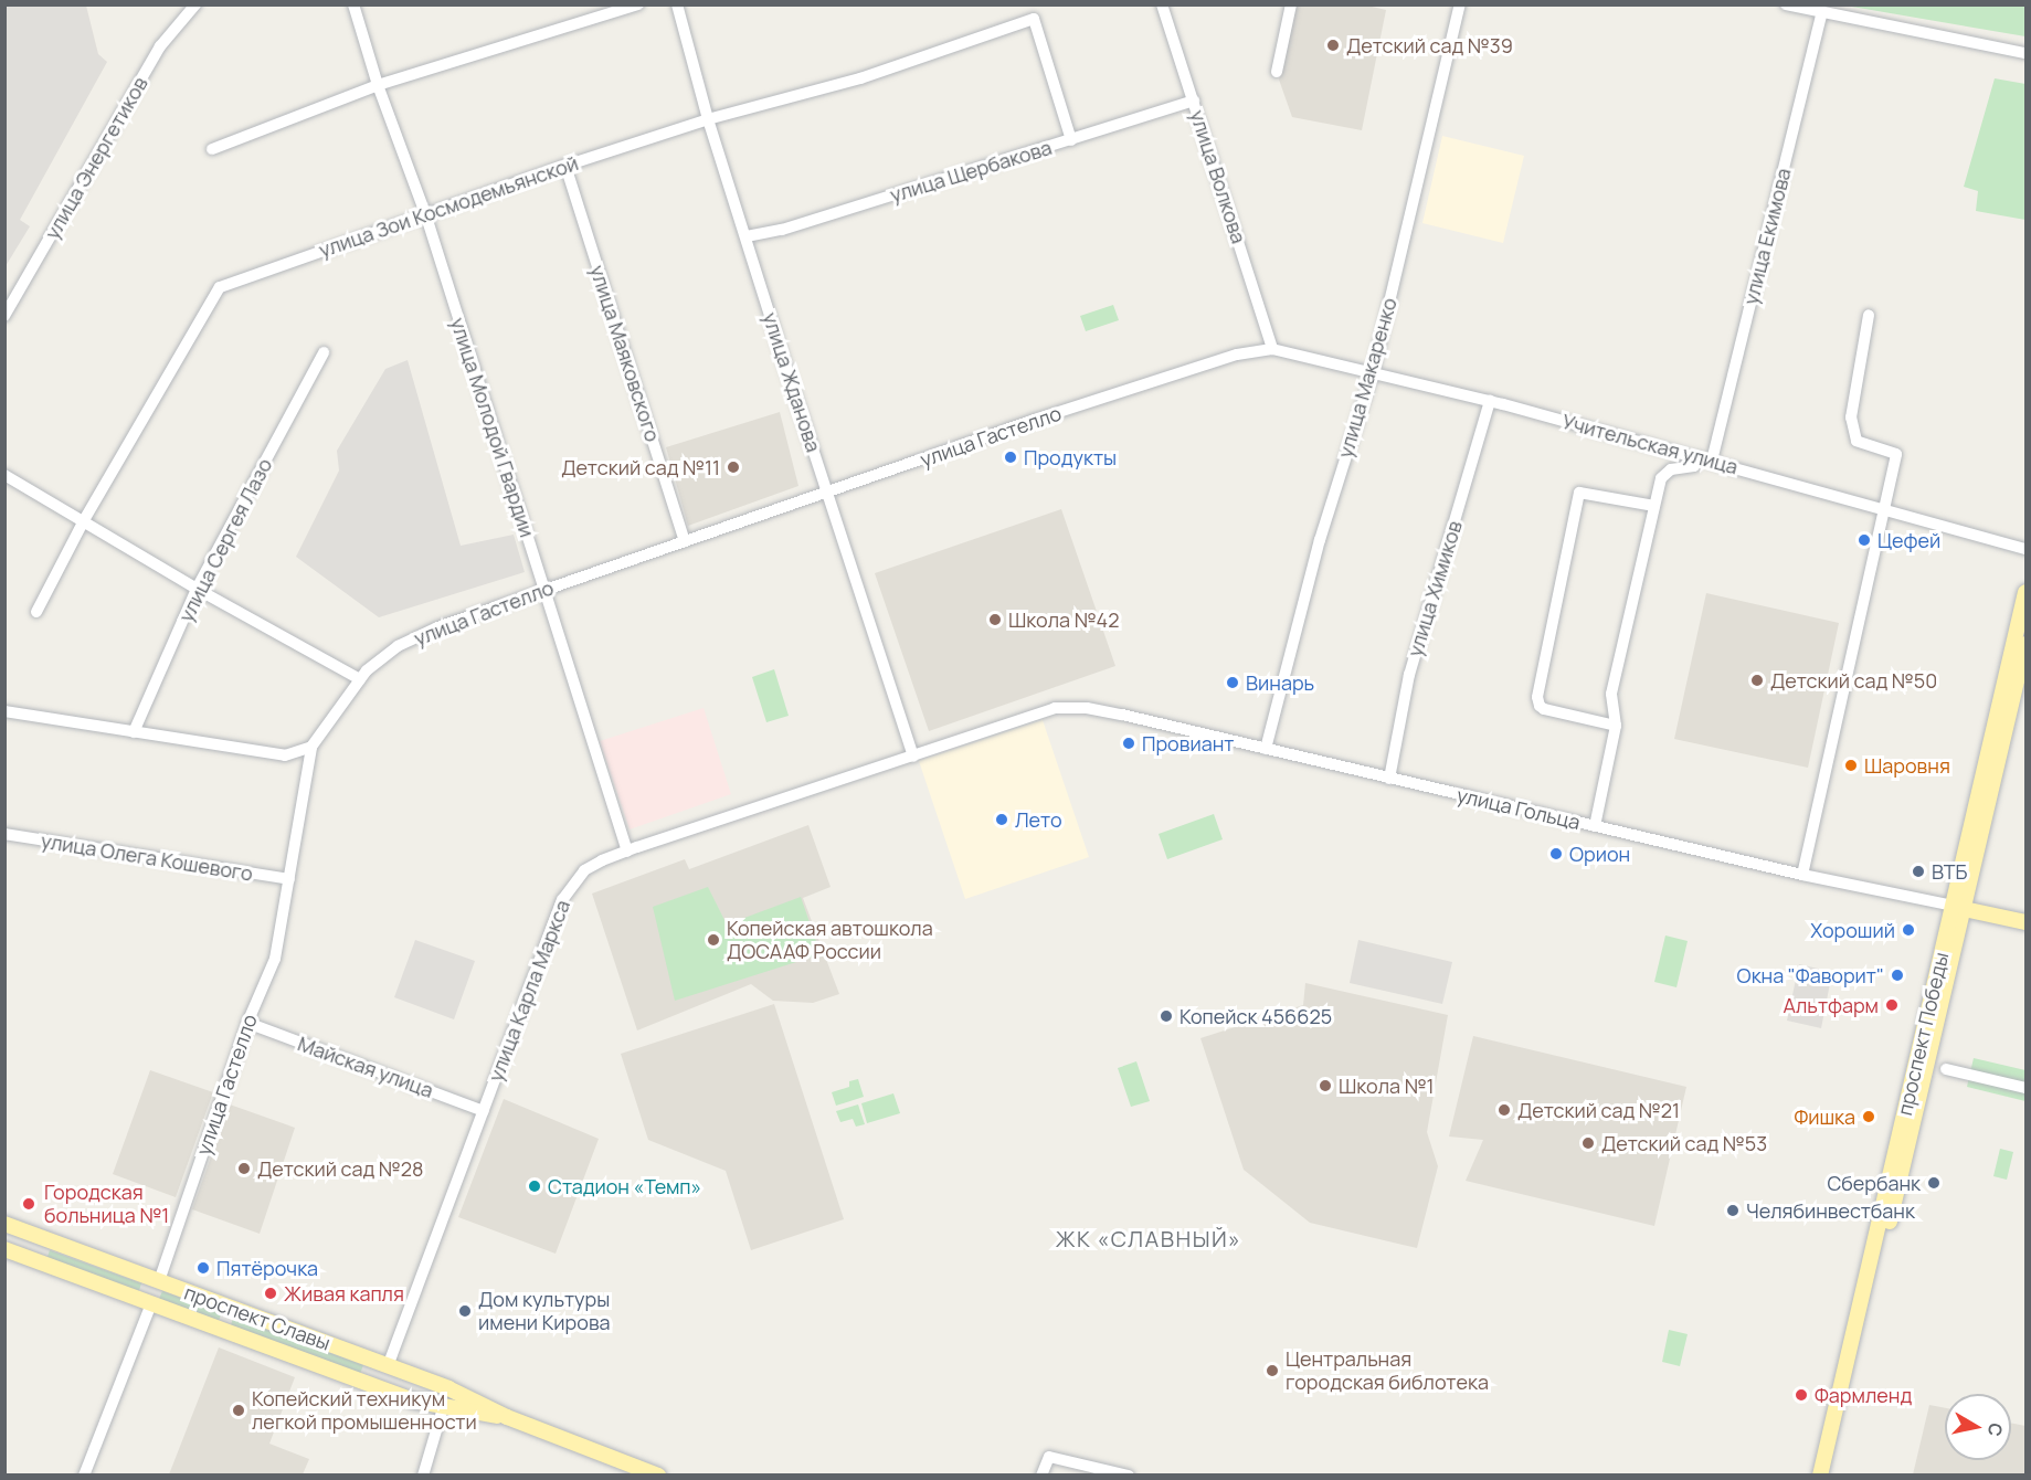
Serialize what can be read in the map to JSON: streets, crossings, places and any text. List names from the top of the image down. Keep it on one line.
{"streets":{"main road":["улица Гастелло","улица Карла Маркса","проспект Победы","проспект Славы"],"street":["улица Энергетиков","улица Щербакова","улица Волкова","улица Зои Космодемьянской","улица Екимова","улица Маяковского","улица Макаренко","улица Жданова","улица Молодой Гвардии","Учительская улица","улица Сергея Лазо","улица Химиков","улица Гольца","улица Олега Кошевого","Майская улица"]},"crossings":[["улица Щербакова","улица Волкова"],["улица Щербакова","улица Зои Космодемьянской"],["улица Щербакова","улица Жданова"],["улица Волкова","улица Гастелло"],["улица Волкова","Учительская улица"],["улица Зои Космодемьянской","улица Маяковского"],["улица Зои Космодемьянской","улица Жданова"],["улица Зои Космодемьянской","улица Молодой Гвардии"],["улица Екимова","Учительская улица"],["улица Маяковского","улица Гастелло"],["улица Макаренко","Учительская улица"],["улица Макаренко","улица Гольца"],["улица Жданова","улица Гастелло"],["улица Жданова","улица Карла Маркса"],["улица Молодой Гвардии","улица Гастелло"],["улица Молодой Гвардии","улица Карла Маркса"],["улица Гастелло","Учительская улица"],["улица Гастелло","улица Олега Кошевого"],["улица Гастелло","Майская улица"],["улица Гастелло","проспект Славы"],["Учительская улица","улица Химиков"],["улица Химиков","улица Гольца"],["улица Гольца","улица Карла Маркса"],["улица Гольца","проспект Победы"],["улица Карла Маркса","Майская улица"],["улица Карла Маркса","проспект Славы"]],"districts":["ЖК «СЛАВНЫЙ»"],"places":["Детский сад №39","Продукты","Детский сад №11","Цефей","Школа №42","Детский сад №50","Винарь","Провиант","Шаровня","Лето","Орион","ВТБ","Хороший","Копейская автошкола ДОСААФ России","Окна \"Фаворит\"","Альтфарм","Копейск 456625","Школа №1","Детский сад №21","Фишка","Детский сад №53","Детский сад №28","Сбербанк","Стадион «Темп»","Городская больница №1","Челябинвестбанк","Пятёрочка","Живая капля","Дом культуры имени Кирова","Центральная городская библотека","Фармленд","Копейский техникум легкой промышенности"],"north":"right"}
